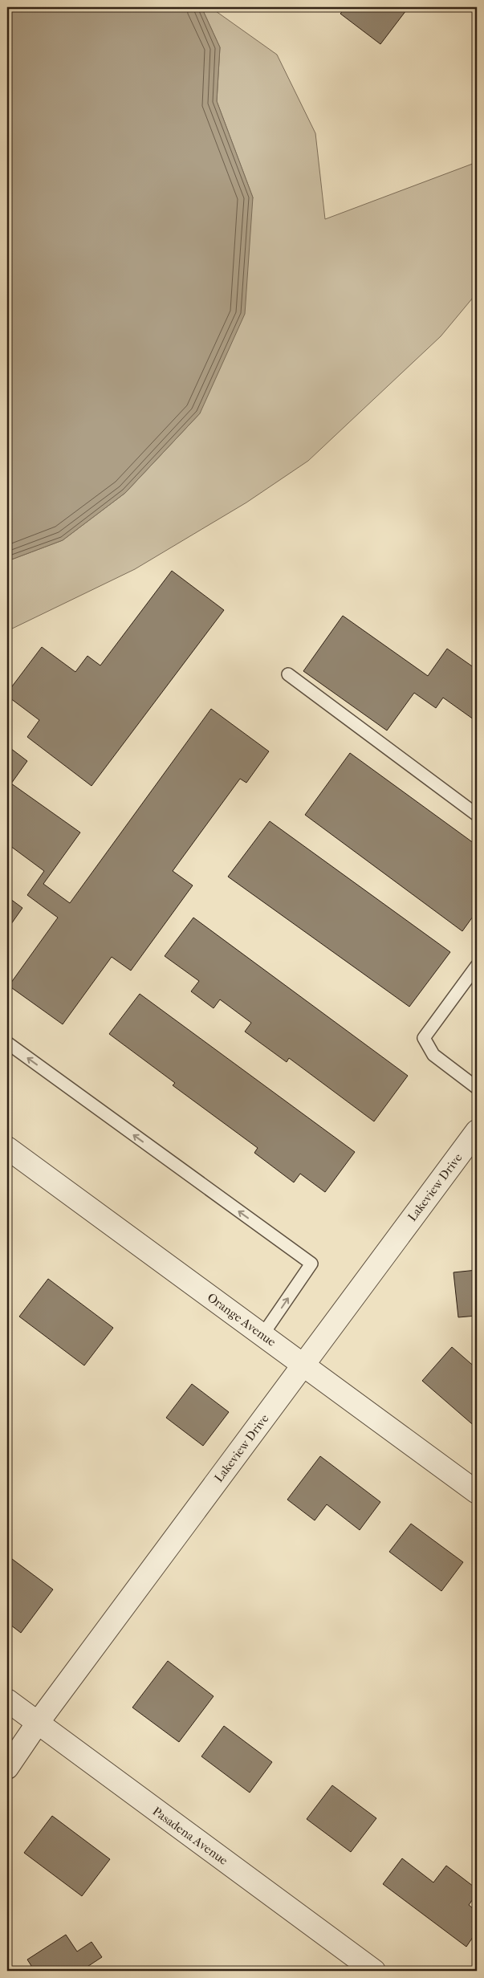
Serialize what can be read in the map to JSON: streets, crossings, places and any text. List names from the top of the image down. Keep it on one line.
{"streets":{"street":["Lakeview Drive","Orange Avenue","Pasadena Avenue"]},"crossings":[["Lakeview Drive","Orange Avenue"],["Lakeview Drive","Pasadena Avenue"]]}
